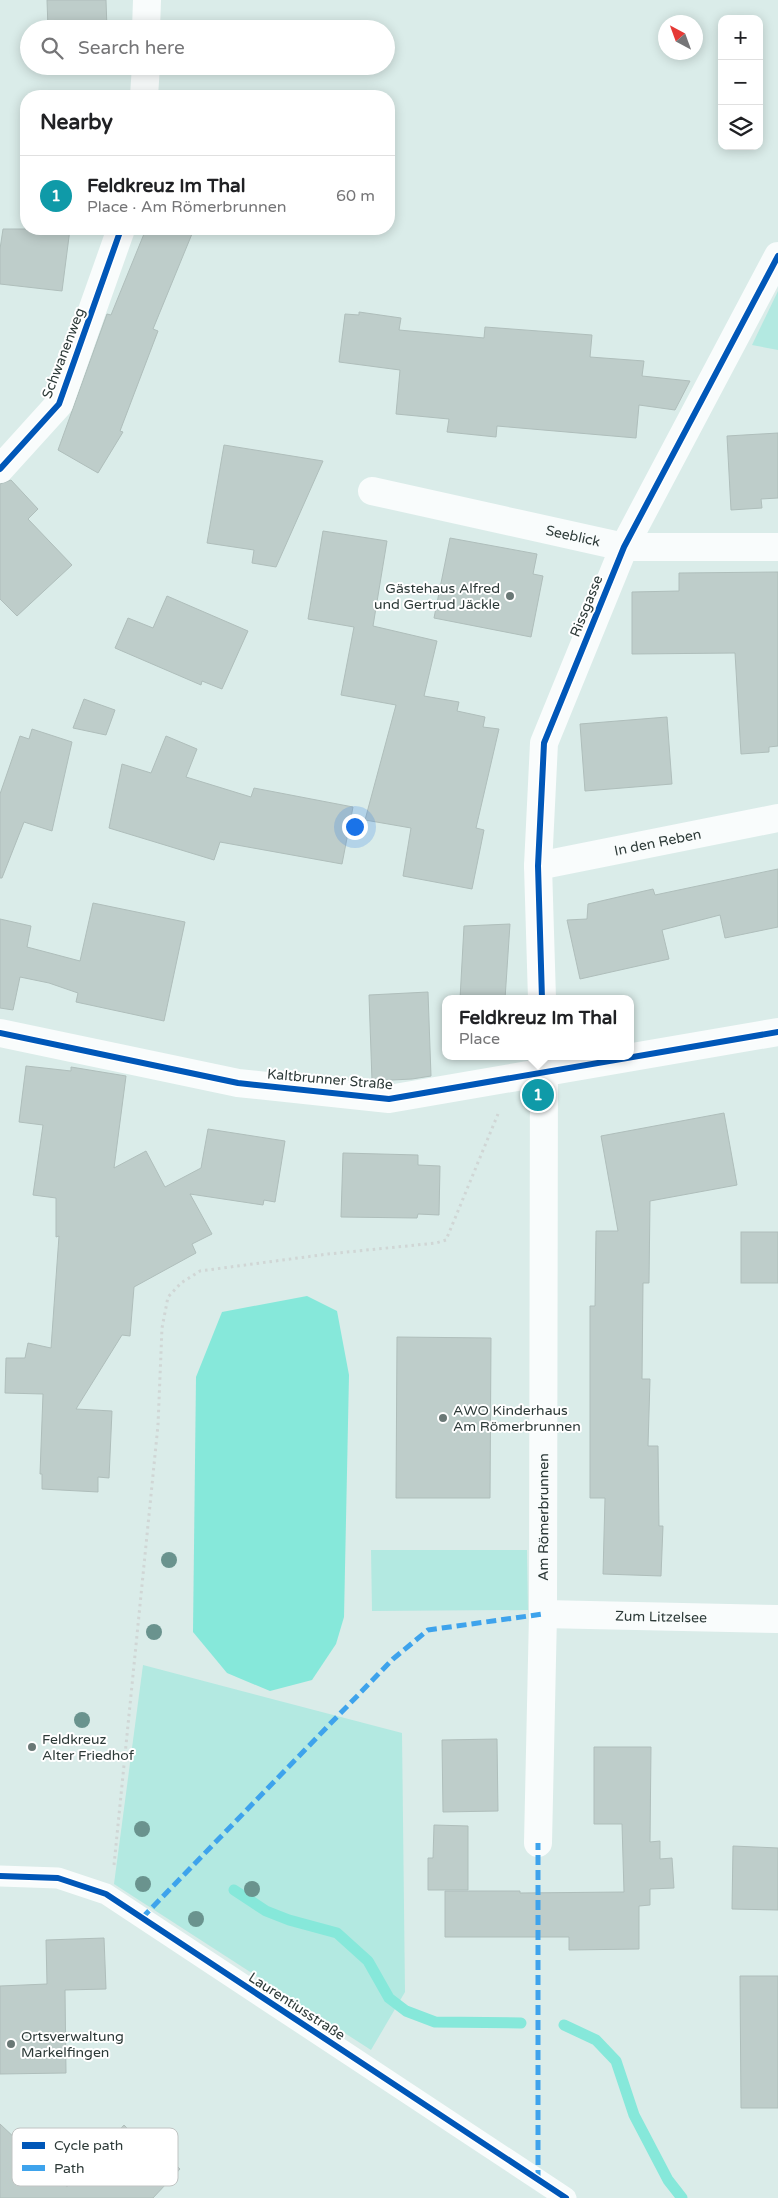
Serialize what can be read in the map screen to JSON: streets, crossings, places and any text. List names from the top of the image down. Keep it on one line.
{"streets":{"street":["Schwanenweg","Seeblick","Rissgasse","In den Reben","Kaltbrunner Straße","Am Römerbrunnen","Zum Litzelsee"],"lane":["Laurentiusstraße"]},"crossings":[["Seeblick","Rissgasse"],["Rissgasse","In den Reben"],["Kaltbrunner Straße","Am Römerbrunnen"],["Am Römerbrunnen","Zum Litzelsee"]],"places":["Gästehaus Alfred und Gertrud Jäckle","AWO Kinderhaus Am Römerbrunnen","Feldkreuz Alter Friedhof","Ortsverwaltung Markelfingen"],"legend":["Cycle path","Path"],"north":"top left","page":{"map_buttons":["+","−"],"search":"Search here","heading":"Nearby","list":[{"mark":"1","name":"Feldkreuz Im Thal","note":"Place · Am Römerbrunnen","value":"60 m"}],"popup":["Feldkreuz Im Thal","Place"],"pins":"1"}}
